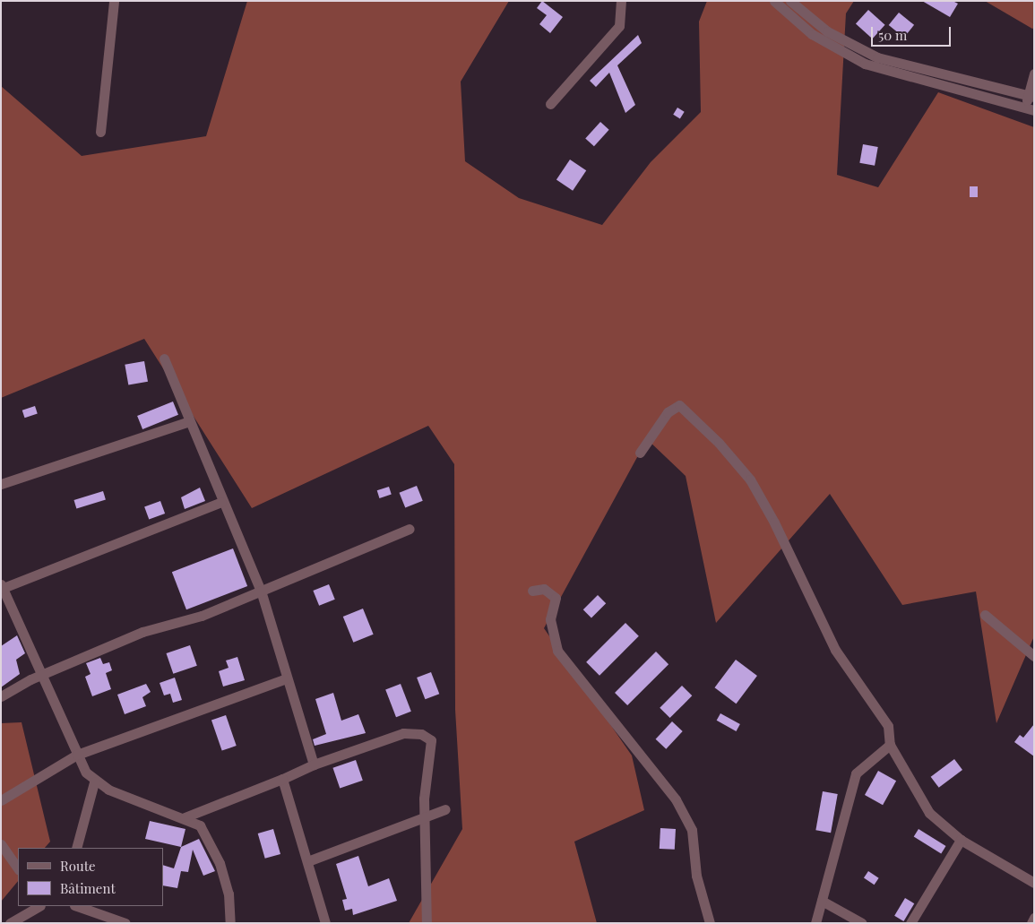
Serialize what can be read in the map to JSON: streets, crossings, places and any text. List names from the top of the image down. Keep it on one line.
{"legend":["Route","Bâtiment"],"scale_bar":"50 m"}
